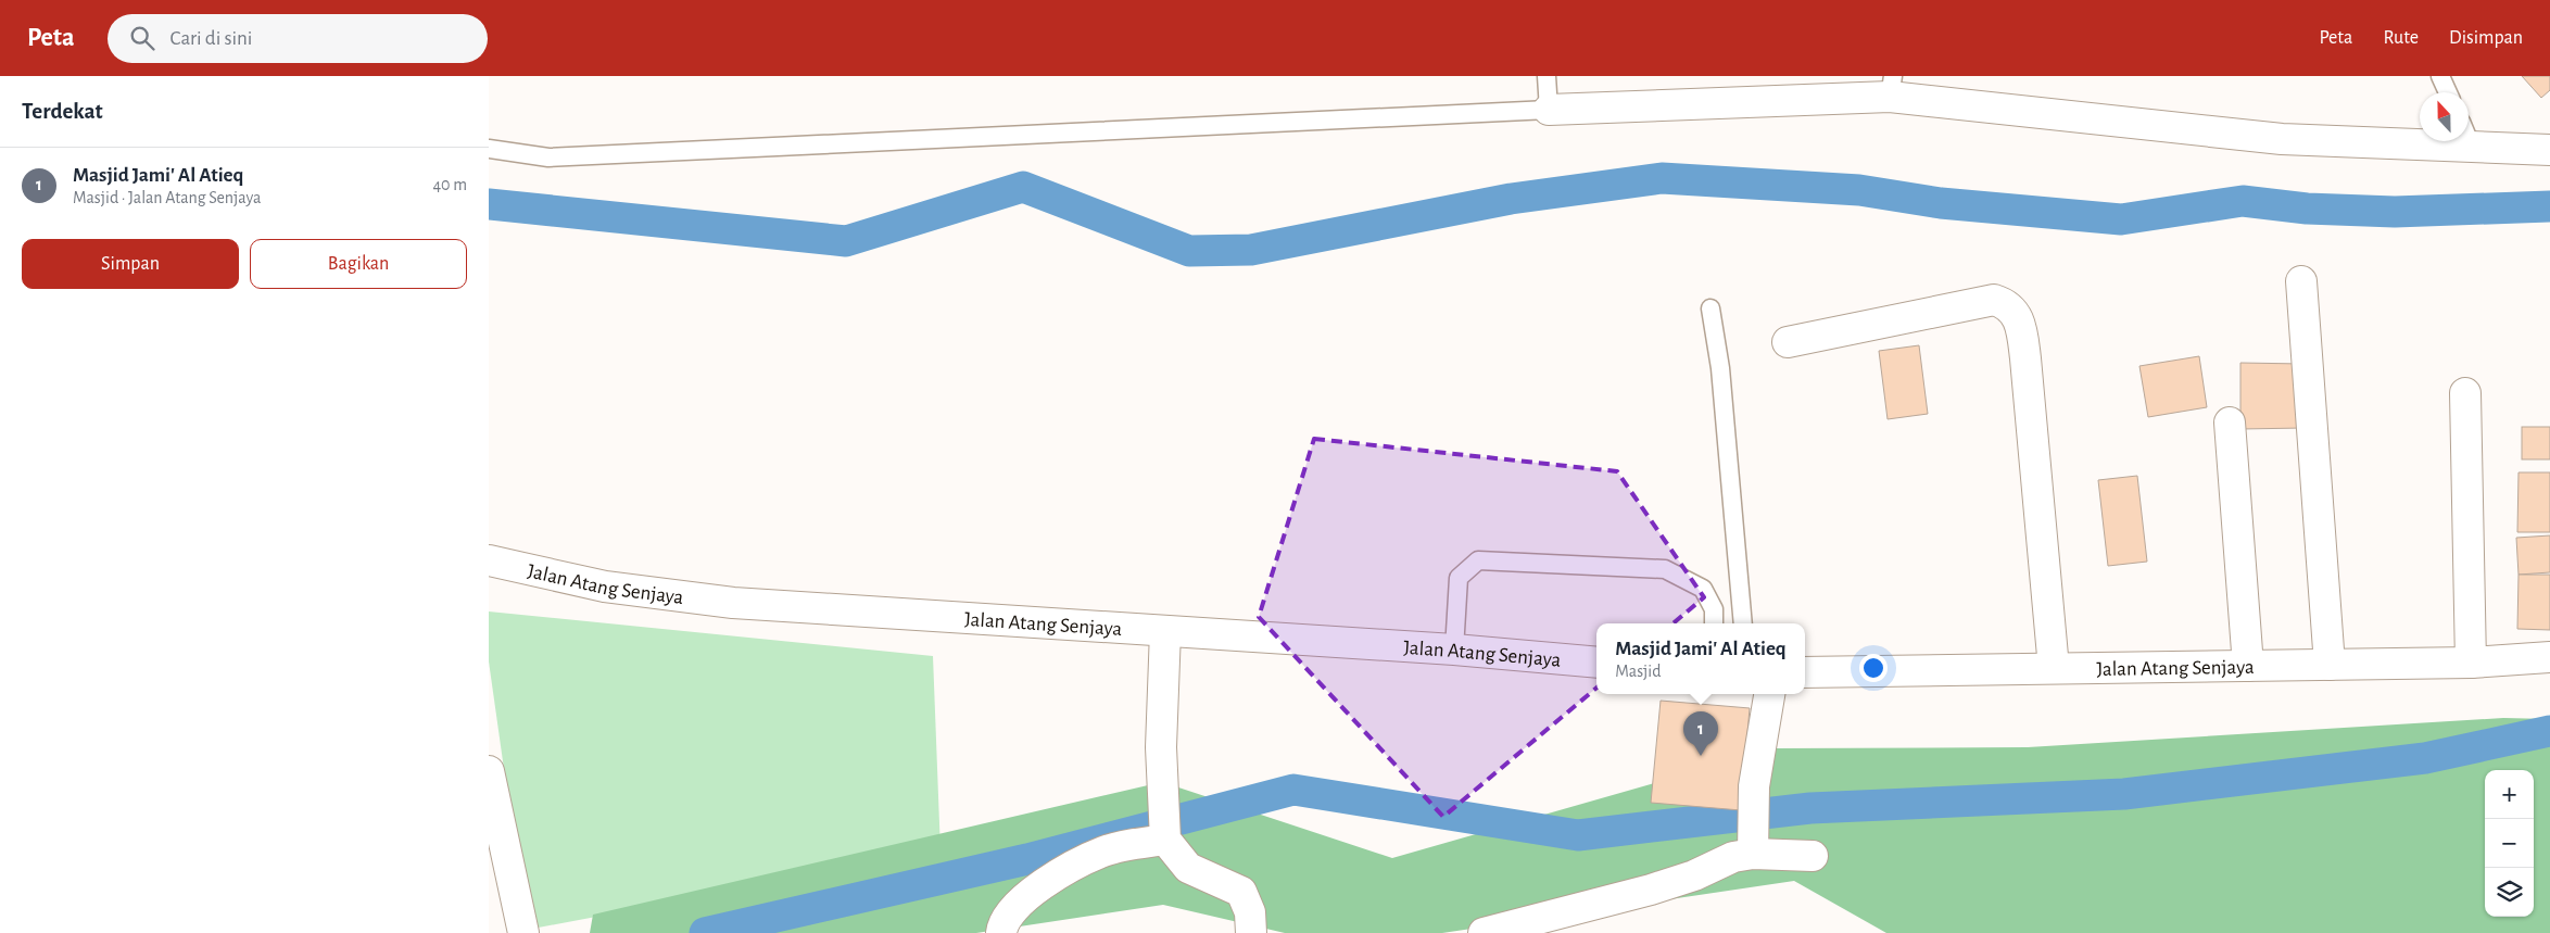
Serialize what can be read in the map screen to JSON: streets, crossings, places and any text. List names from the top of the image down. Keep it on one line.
{"streets":{"street":["Jalan Atang Senjaya"]},"north":"top","page":{"header":"Peta","search":"Cari di sini","nav":["Peta","Rute","Disimpan"],"heading":"Terdekat","list":[{"mark":"1","name":"Masjid Jami' Al Atieq","note":"Masjid · Jalan Atang Senjaya","value":"40 m"}],"buttons":["Simpan","Bagikan"],"popup":["Masjid Jami' Al Atieq","Masjid"],"pins":"1","map_buttons":["+","−"]}}
